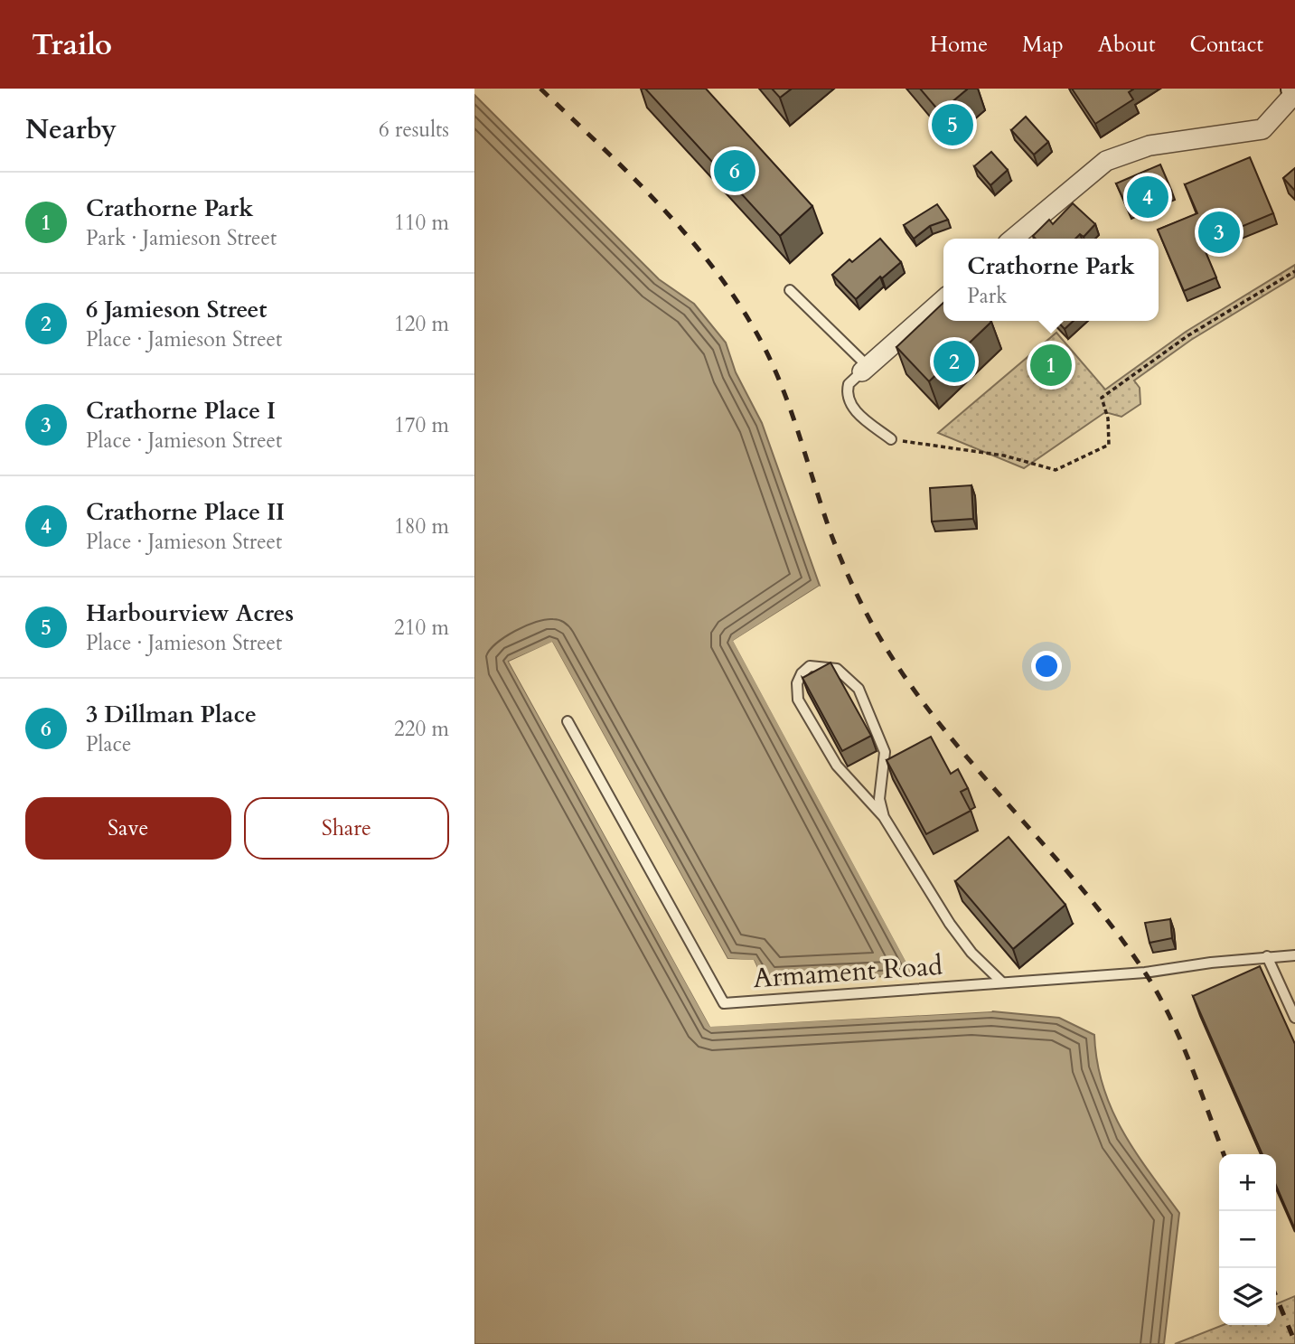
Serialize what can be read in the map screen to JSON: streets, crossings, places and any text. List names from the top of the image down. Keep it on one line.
{"streets":{"lane":["Armament Road"]},"page":{"header":"Trailo","nav":["Home","Map","About","Contact"],"heading":["Nearby","6 results"],"pins":["5","6","4","3","2","1"],"list":[{"mark":"1","name":"Crathorne Park","note":"Park · Jamieson Street","value":"110 m"},{"mark":"2","name":"6 Jamieson Street","note":"Place · Jamieson Street","value":"120 m"},{"mark":"3","name":"Crathorne Place I","note":"Place · Jamieson Street","value":"170 m"},{"mark":"4","name":"Crathorne Place II","note":"Place · Jamieson Street","value":"180 m"},{"mark":"5","name":"Harbourview Acres","note":"Place · Jamieson Street","value":"210 m"},{"mark":"6","name":"3 Dillman Place","note":"Place","value":"220 m"}],"popup":["Crathorne Park","Park"],"buttons":["Save","Share"],"map_buttons":["+","−"]}}
